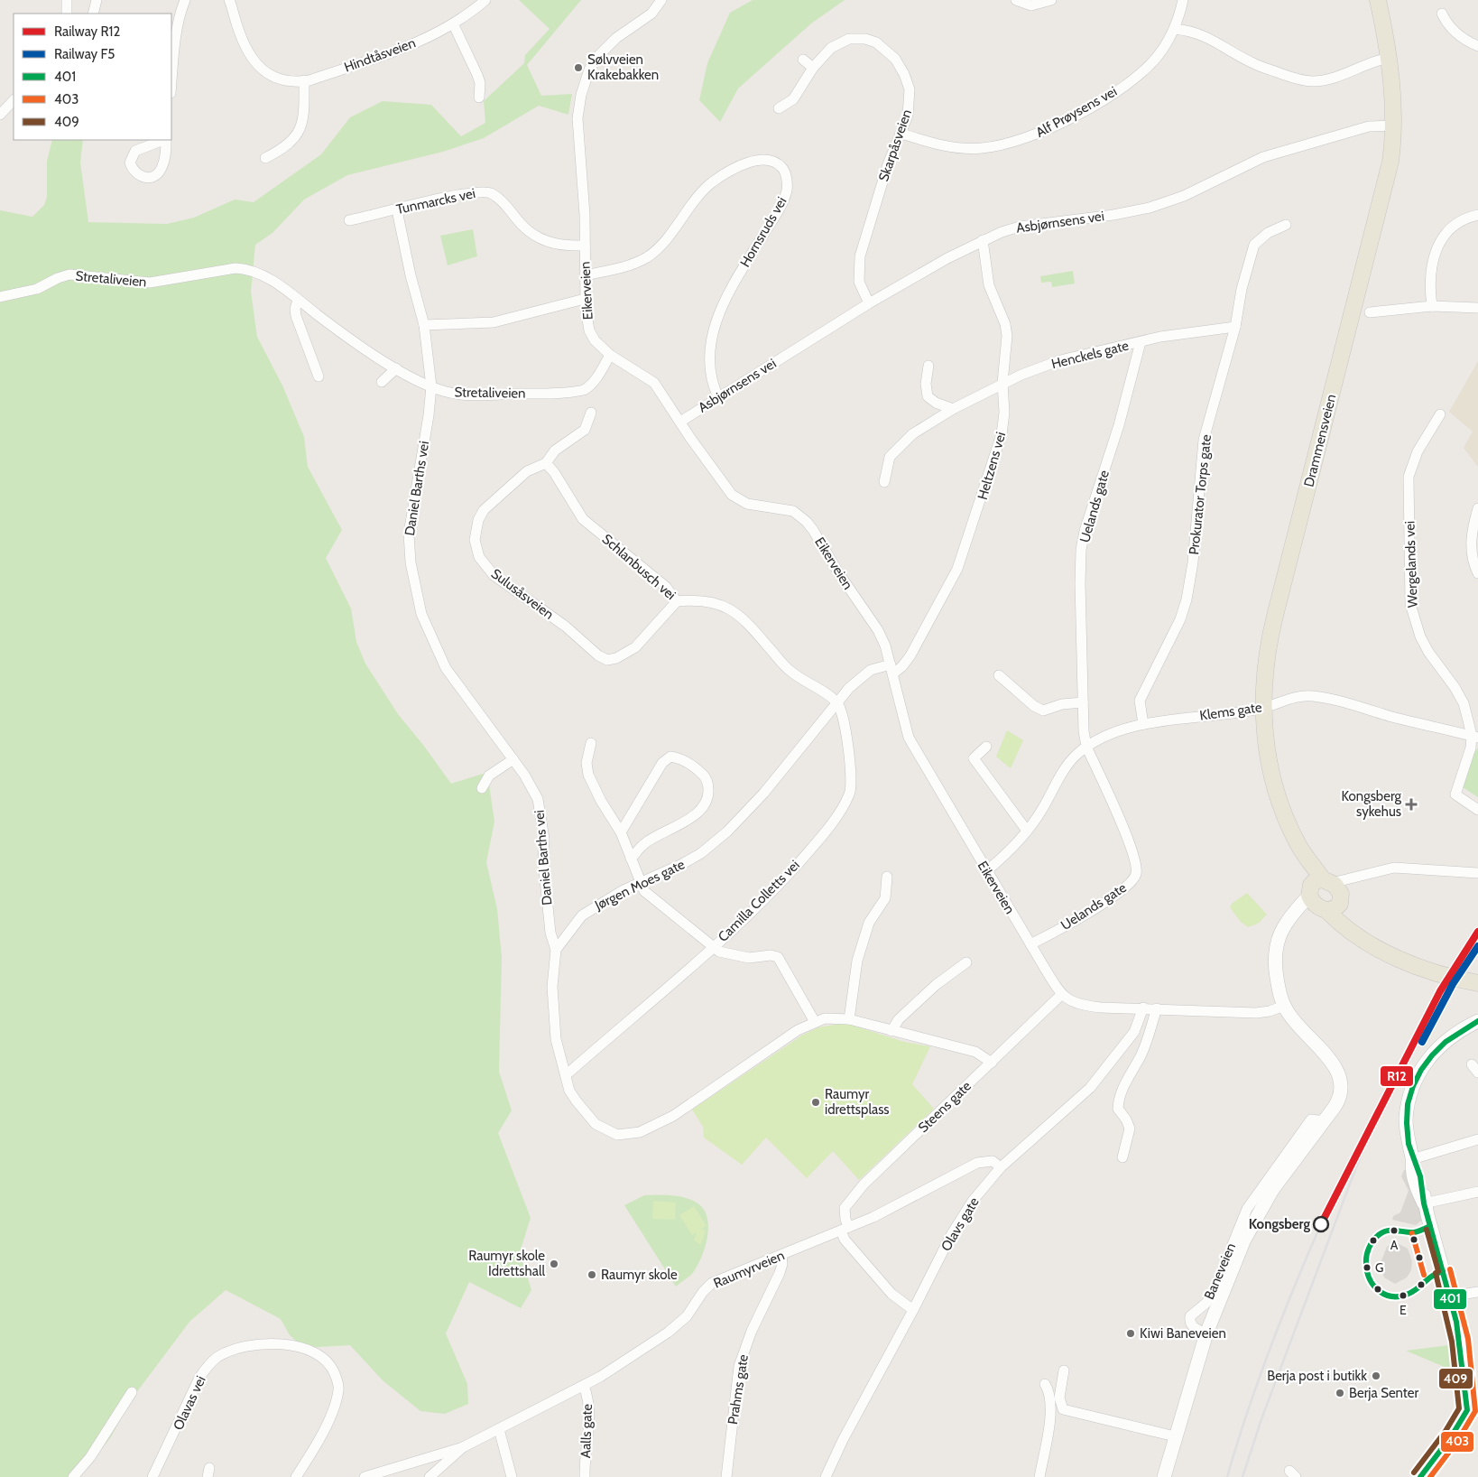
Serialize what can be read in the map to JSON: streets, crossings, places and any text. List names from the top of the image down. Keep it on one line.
{"streets":{"main road":["Drammensveien","Baneveien"],"street":["Hindtåsveien","Alf Prøysens vei","Skarpåsveien","Tunmarcks vei","Asbjørnsens vei","Hornsruds vei","Stretaliveien","Eikerveien","Henckels gate","Heltzens vei","Daniel Barths vei","Prokurator Torps gate","Uelands gate","Wergelands vei","Schlanbusch vei","Sulusåsveien","Klems gate","Jørgen Moes gate","Camilla Colletts vei","Steens gate","Olavs gate","Raumyrveien","Prahms gate","Olavas vei","Aalls gate"]},"crossings":[["Alf Prøysens vei","Skarpåsveien"],["Skarpåsveien","Asbjørnsens vei"],["Tunmarcks vei","Eikerveien"],["Tunmarcks vei","Daniel Barths vei"],["Asbjørnsens vei","Hornsruds vei"],["Asbjørnsens vei","Eikerveien"],["Asbjørnsens vei","Drammensveien"],["Asbjørnsens vei","Heltzens vei"],["Hornsruds vei","Eikerveien"],["Stretaliveien","Eikerveien"],["Stretaliveien","Daniel Barths vei"],["Eikerveien","Heltzens vei"],["Eikerveien","Uelands gate"],["Eikerveien","Klems gate"],["Eikerveien","Jørgen Moes gate"],["Eikerveien","Steens gate"],["Eikerveien","Olavs gate"],["Eikerveien","Baneveien"],["Henckels gate","Heltzens vei"],["Henckels gate","Prokurator Torps gate"],["Henckels gate","Uelands gate"],["Drammensveien","Klems gate"],["Heltzens vei","Jørgen Moes gate"],["Daniel Barths vei","Jørgen Moes gate"],["Prokurator Torps gate","Klems gate"],["Uelands gate","Klems gate"],["Wergelands vei","Klems gate"],["Schlanbusch vei","Sulusåsveien"],["Schlanbusch vei","Jørgen Moes gate"],["Schlanbusch vei","Camilla Colletts vei"],["Jørgen Moes gate","Camilla Colletts vei"],["Steens gate","Raumyrveien"],["Olavs gate","Raumyrveien"],["Raumyrveien","Prahms gate"],["Raumyrveien","Aalls gate"]],"places":{"other":["Sølvveien Krakebakken","Raumyr idrettsplass","Kongsberg","A","Raumyr skole Idrettshall","G","Raumyr skole","E","Kiwi Baneveien","Berja post i butikk","Berja Senter"],"health":["Kongsberg sykehus"]},"lines":["rail line R12","rail line F5","transit line 401","transit line 409","transit line 403"],"legend":["Railway R12","Railway F5","401","403","409"]}
